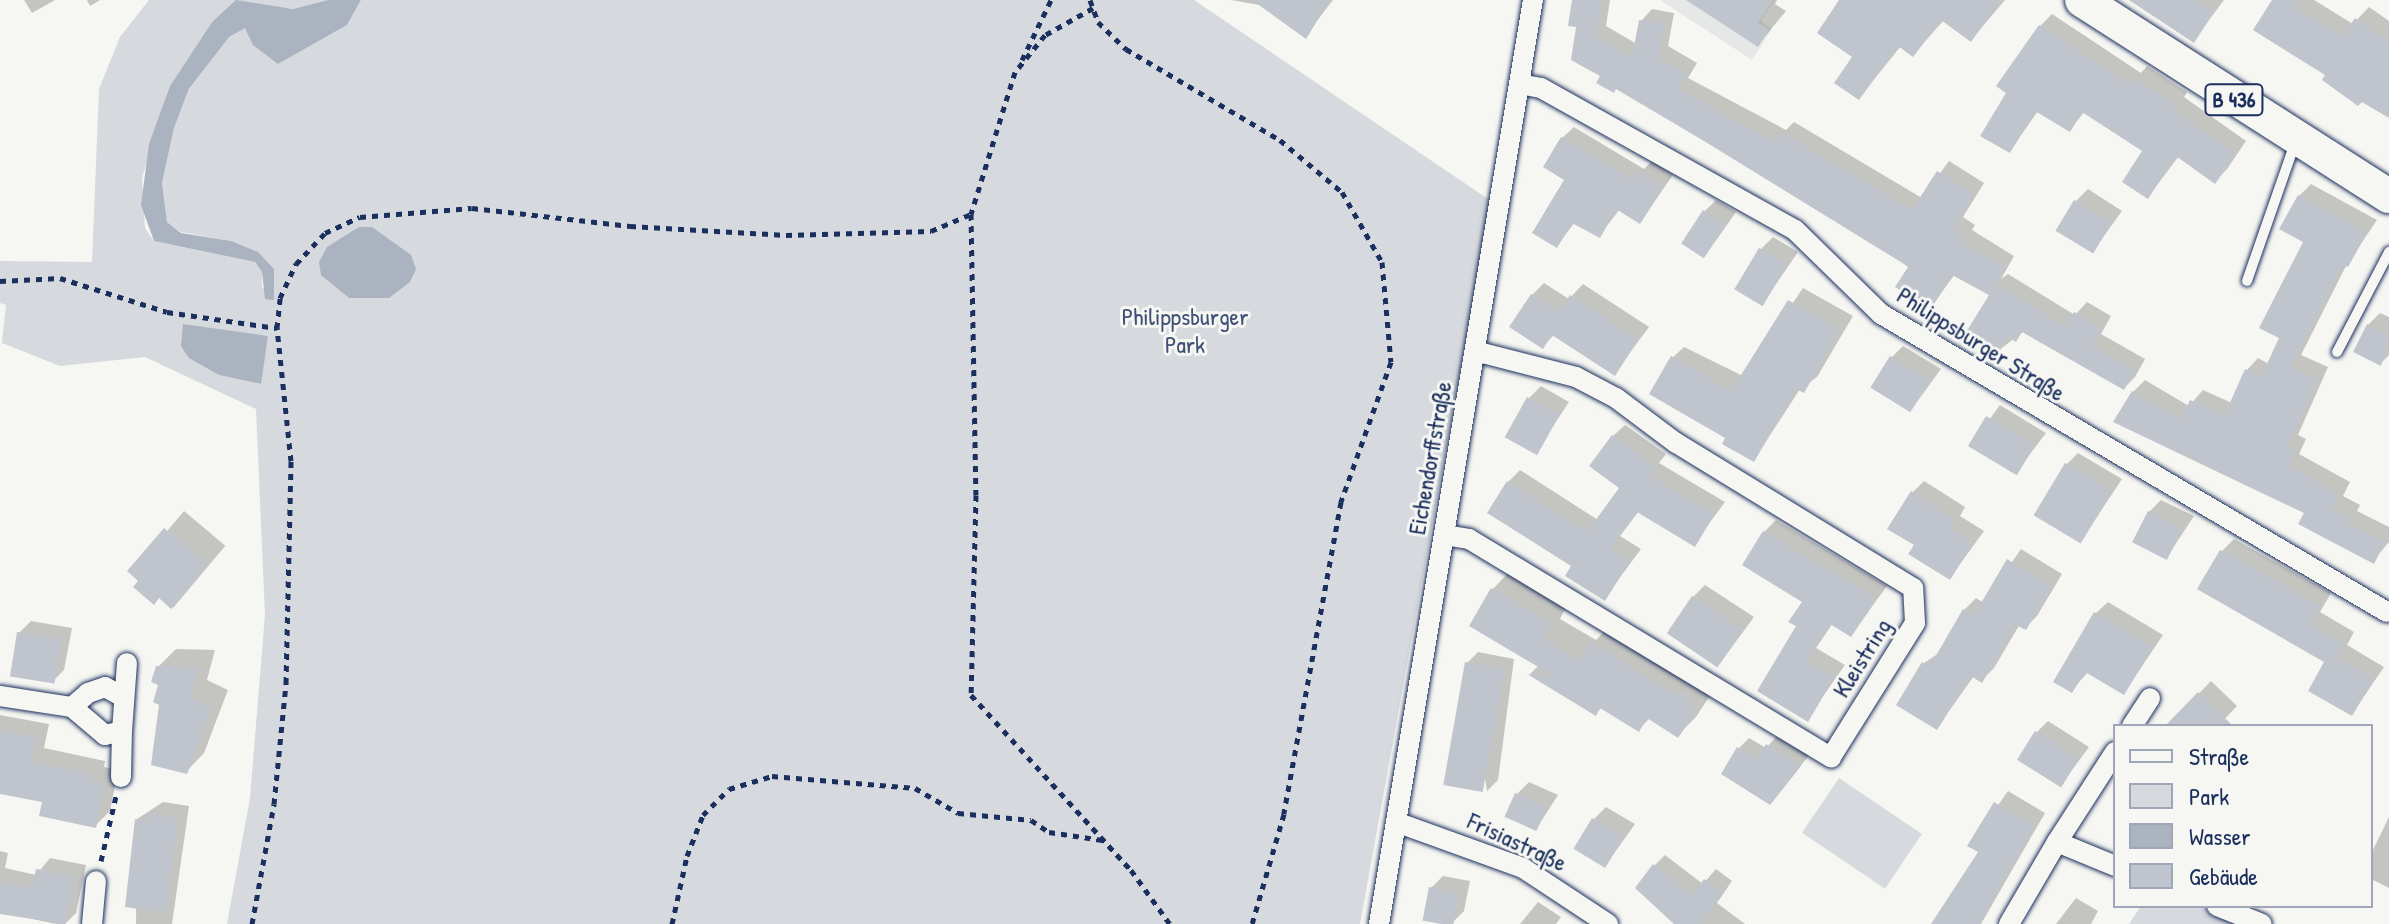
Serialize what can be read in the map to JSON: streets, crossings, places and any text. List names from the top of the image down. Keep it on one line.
{"streets":{"main road":["B 436"],"street":["Philippsburger Straße","Eichendorffstraße","Kleistring","Frisiastraße"]},"crossings":[["Philippsburger Straße","Eichendorffstraße"],["Eichendorffstraße","Kleistring"],["Eichendorffstraße","Frisiastraße"]],"parks":["Philippsburger Park"],"legend":["Straße","Park","Wasser","Gebäude"]}
